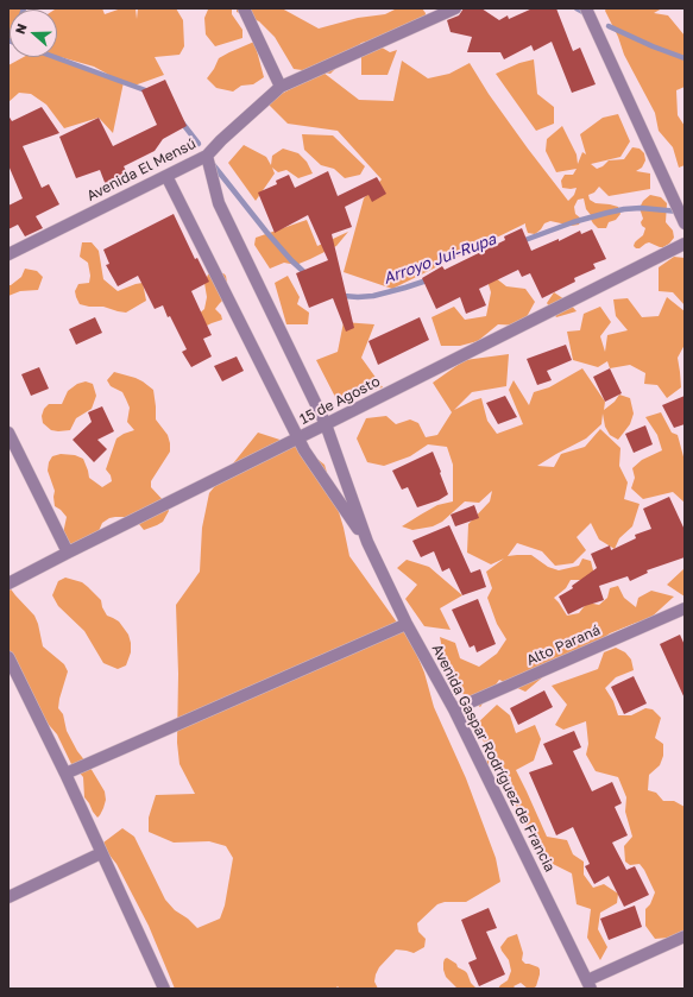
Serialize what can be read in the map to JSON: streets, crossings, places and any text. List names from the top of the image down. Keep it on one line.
{"streets":{"street":["Avenida El Mensú","15 de Agosto","Alto Paraná","Avenida Gaspar Rodríguez de Francia"]},"crossings":[["Avenida El Mensú","Avenida Gaspar Rodríguez de Francia"],["15 de Agosto","Avenida Gaspar Rodríguez de Francia"],["Alto Paraná","Avenida Gaspar Rodríguez de Francia"]],"water":["Arroyo Jui-Rupa"],"north":"left"}
